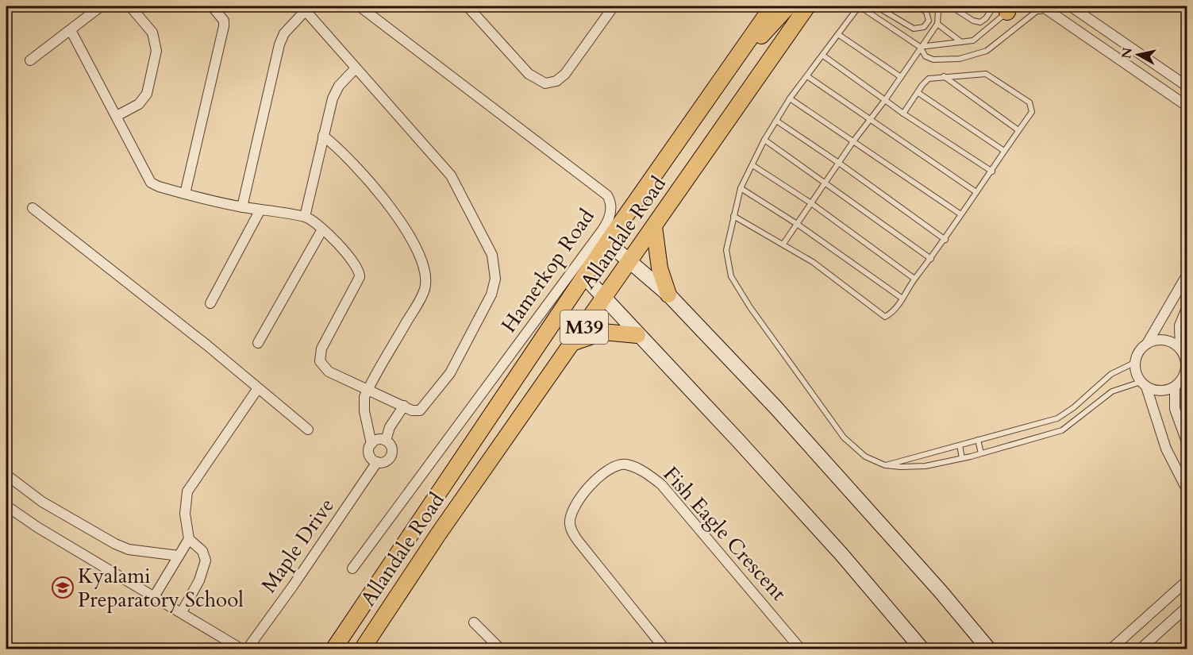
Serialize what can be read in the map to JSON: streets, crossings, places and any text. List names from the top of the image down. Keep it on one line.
{"streets":{"main road":["Allandale Road","M39"],"street":["Hamerkop Road","Fish Eagle Crescent","Maple Drive"]},"places":{"school or university":["Kyalami Preparatory School"]},"north":"left"}
